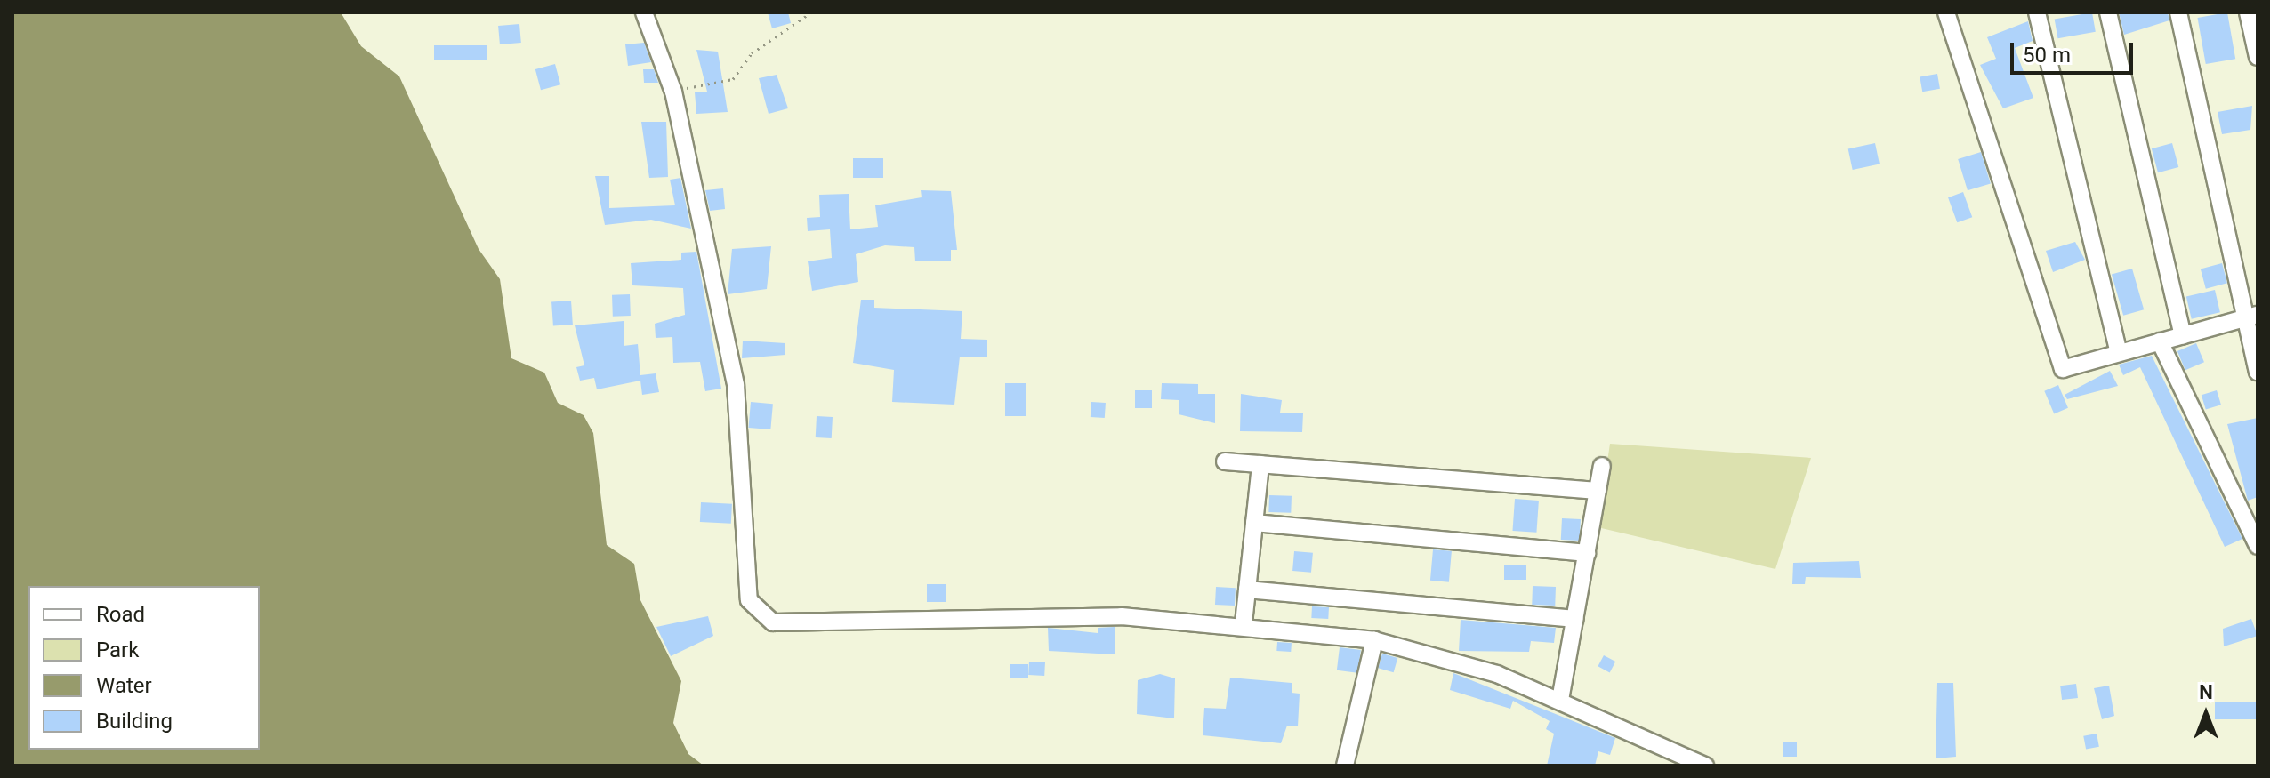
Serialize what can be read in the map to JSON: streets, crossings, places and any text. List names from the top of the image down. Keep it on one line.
{"legend":["Road","Park","Water","Building"],"scale_bar":"50 m","north":"top"}
